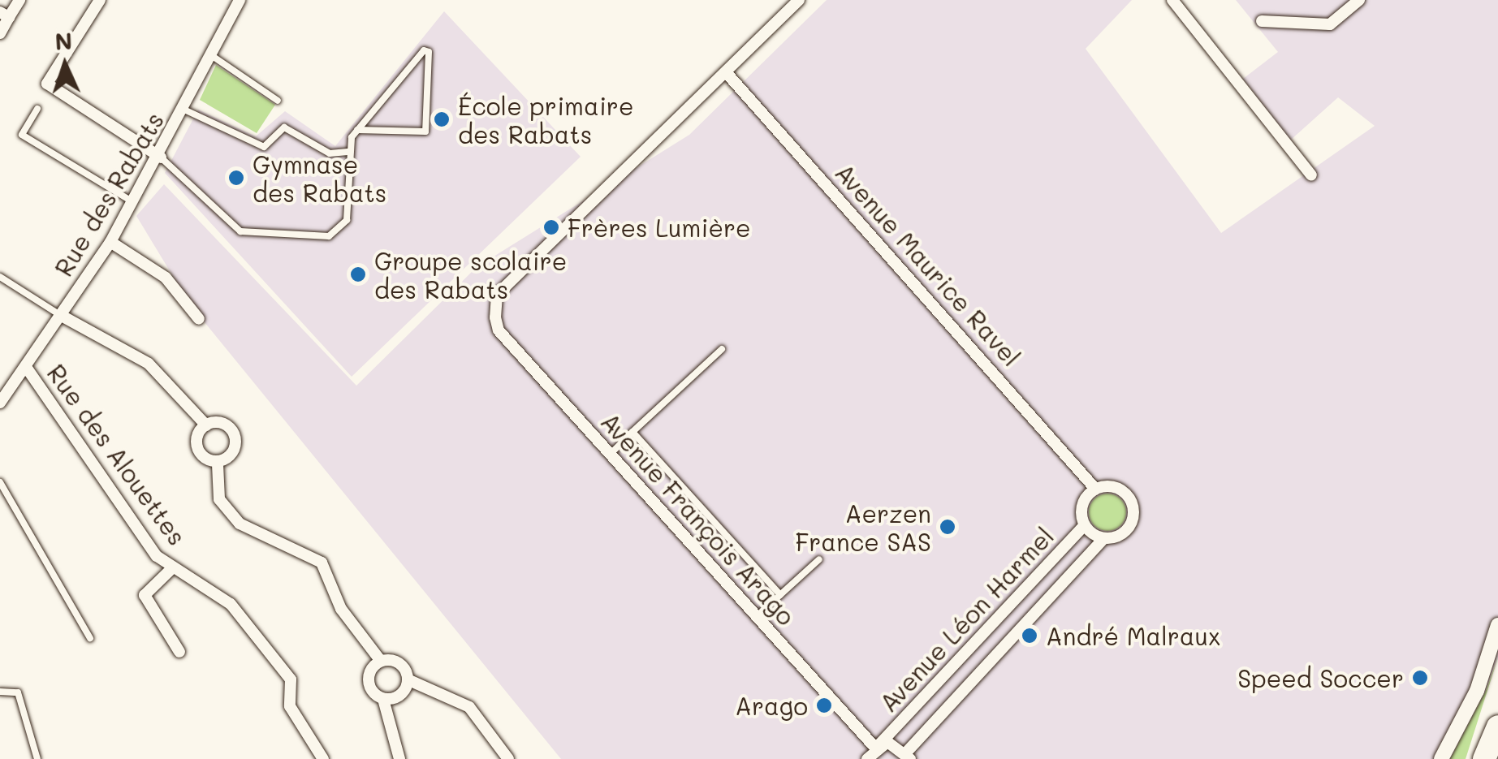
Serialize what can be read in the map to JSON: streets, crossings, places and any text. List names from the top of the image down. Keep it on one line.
{"streets":{"street":["Rue des Rabats","Avenue Maurice Ravel","Rue des Alouettes","Avenue François Arago","Avenue Léon Harmel"]},"crossings":[["Rue des Rabats","Rue des Alouettes"],["Avenue Maurice Ravel","Avenue François Arago"],["Avenue Maurice Ravel","Avenue Léon Harmel"],["Avenue François Arago","Avenue Léon Harmel"]],"places":["École primaire des Rabats","Gymnase des Rabats","Frères Lumière","Groupe scolaire des Rabats","Aerzen France SAS","André Malraux","Speed Soccer","Arago"],"north":"top"}
